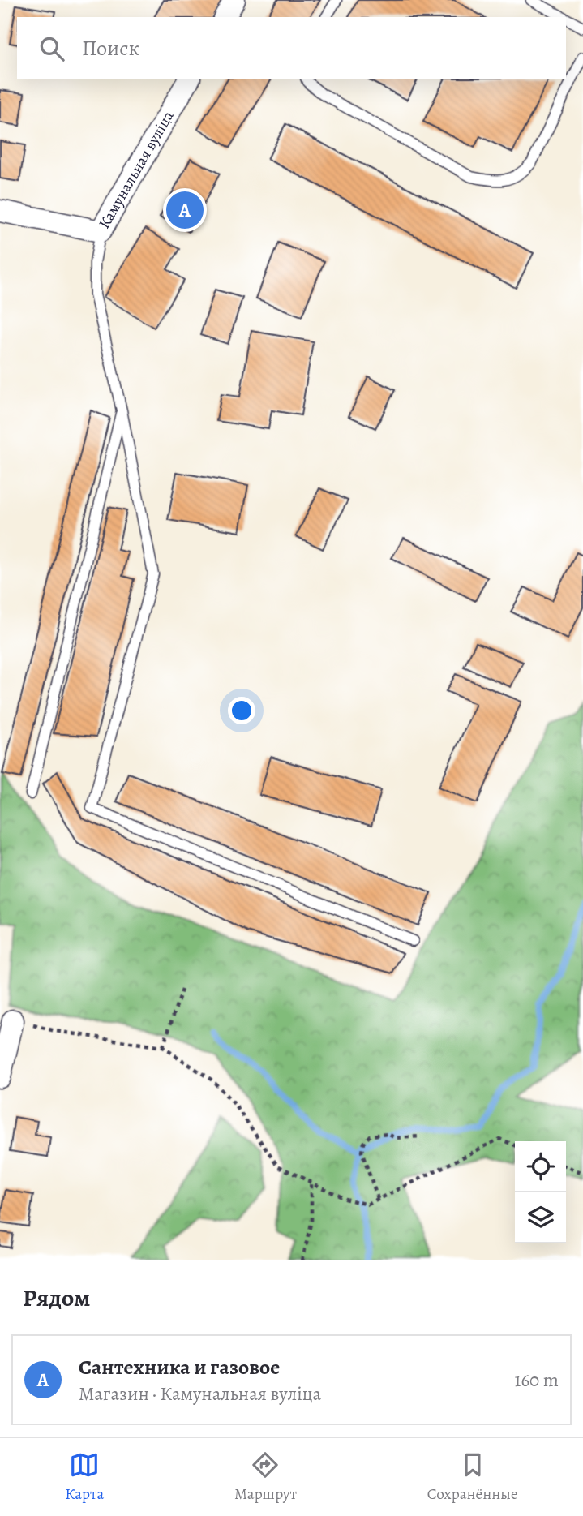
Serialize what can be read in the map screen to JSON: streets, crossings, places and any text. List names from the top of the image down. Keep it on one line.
{"streets":{"street":["Камунальная вуліца"]},"page":{"search":"Поиск","pins":"A","heading":"Рядом","list":[{"mark":"A","name":"Сантехника и газовое","note":"Магазин · Камунальная вуліца","value":"160 m"}],"nav":["Карта","Маршрут","Сохранённые"]}}
